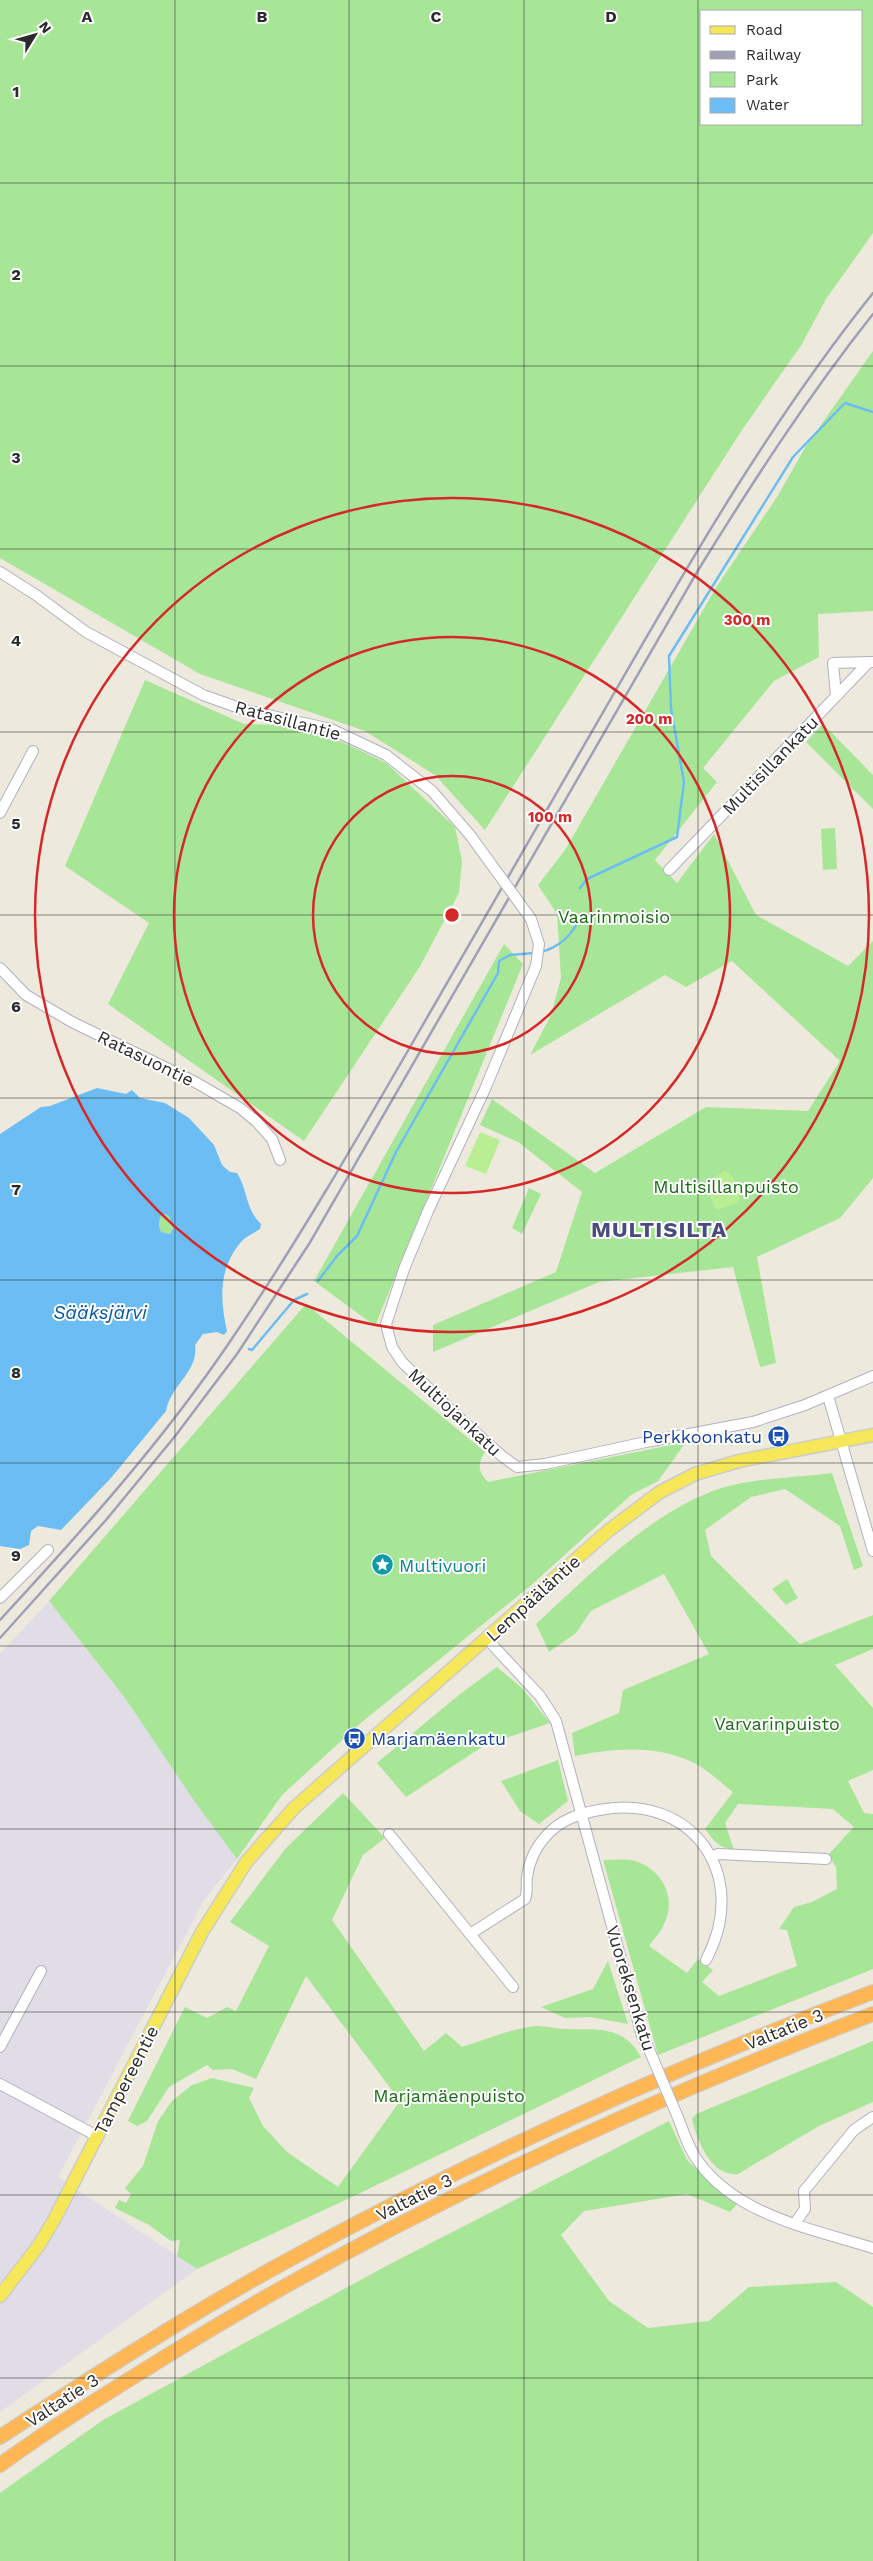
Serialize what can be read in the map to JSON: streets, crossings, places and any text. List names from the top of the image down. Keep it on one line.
{"streets":{"highway":["Valtatie 3"],"main road":["Lempääläntie","Tampereentie"],"street":["Ratasillantie","Multisillankatu","Ratasuontie","Multiojankatu","Vuoreksenkatu"]},"crossings":[["Ratasillantie","Multiojankatu"],["Lempääläntie","Vuoreksenkatu"],["Lempääläntie","Tampereentie"]],"districts":["MULTISILTA"],"water":["Sääksjärvi"],"parks":["Vaarinmoisio","Multisillanpuisto","Varvarinpuisto","Marjamäenpuisto"],"places":{"bus stop":["Perkkoonkatu","Marjamäenkatu"],"place":["Multivuori"]},"legend":["Road","Railway","Park","Water"],"north":"top right","grid":{"columns":["A","B","C","D"],"rows":["1","2","3","4","5","6","7","8","9"]},"rings":["300 m","200 m","100 m"]}
